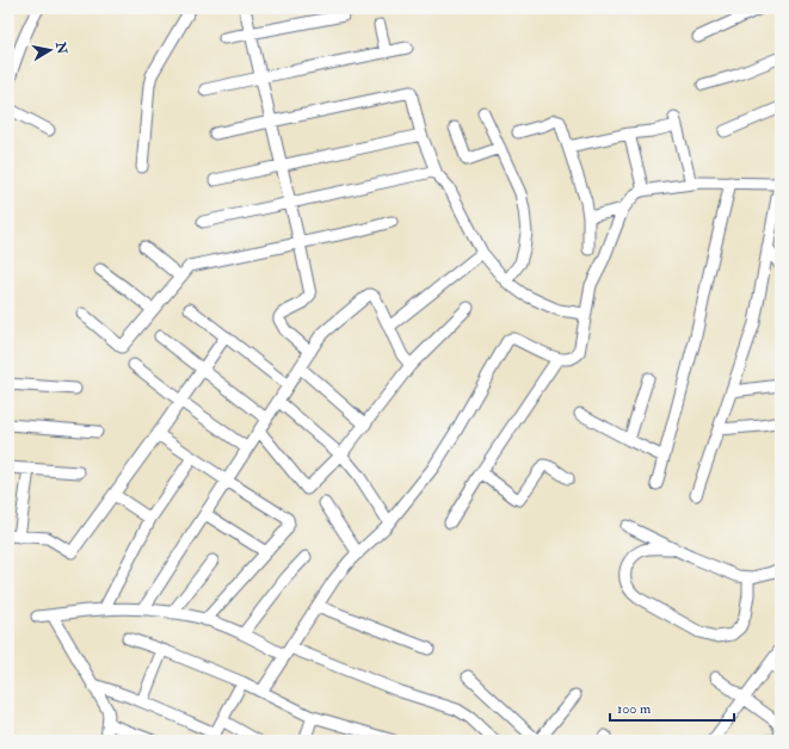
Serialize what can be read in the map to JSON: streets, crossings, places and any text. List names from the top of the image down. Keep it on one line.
{"scale_bar":"100 m","north":"right"}
